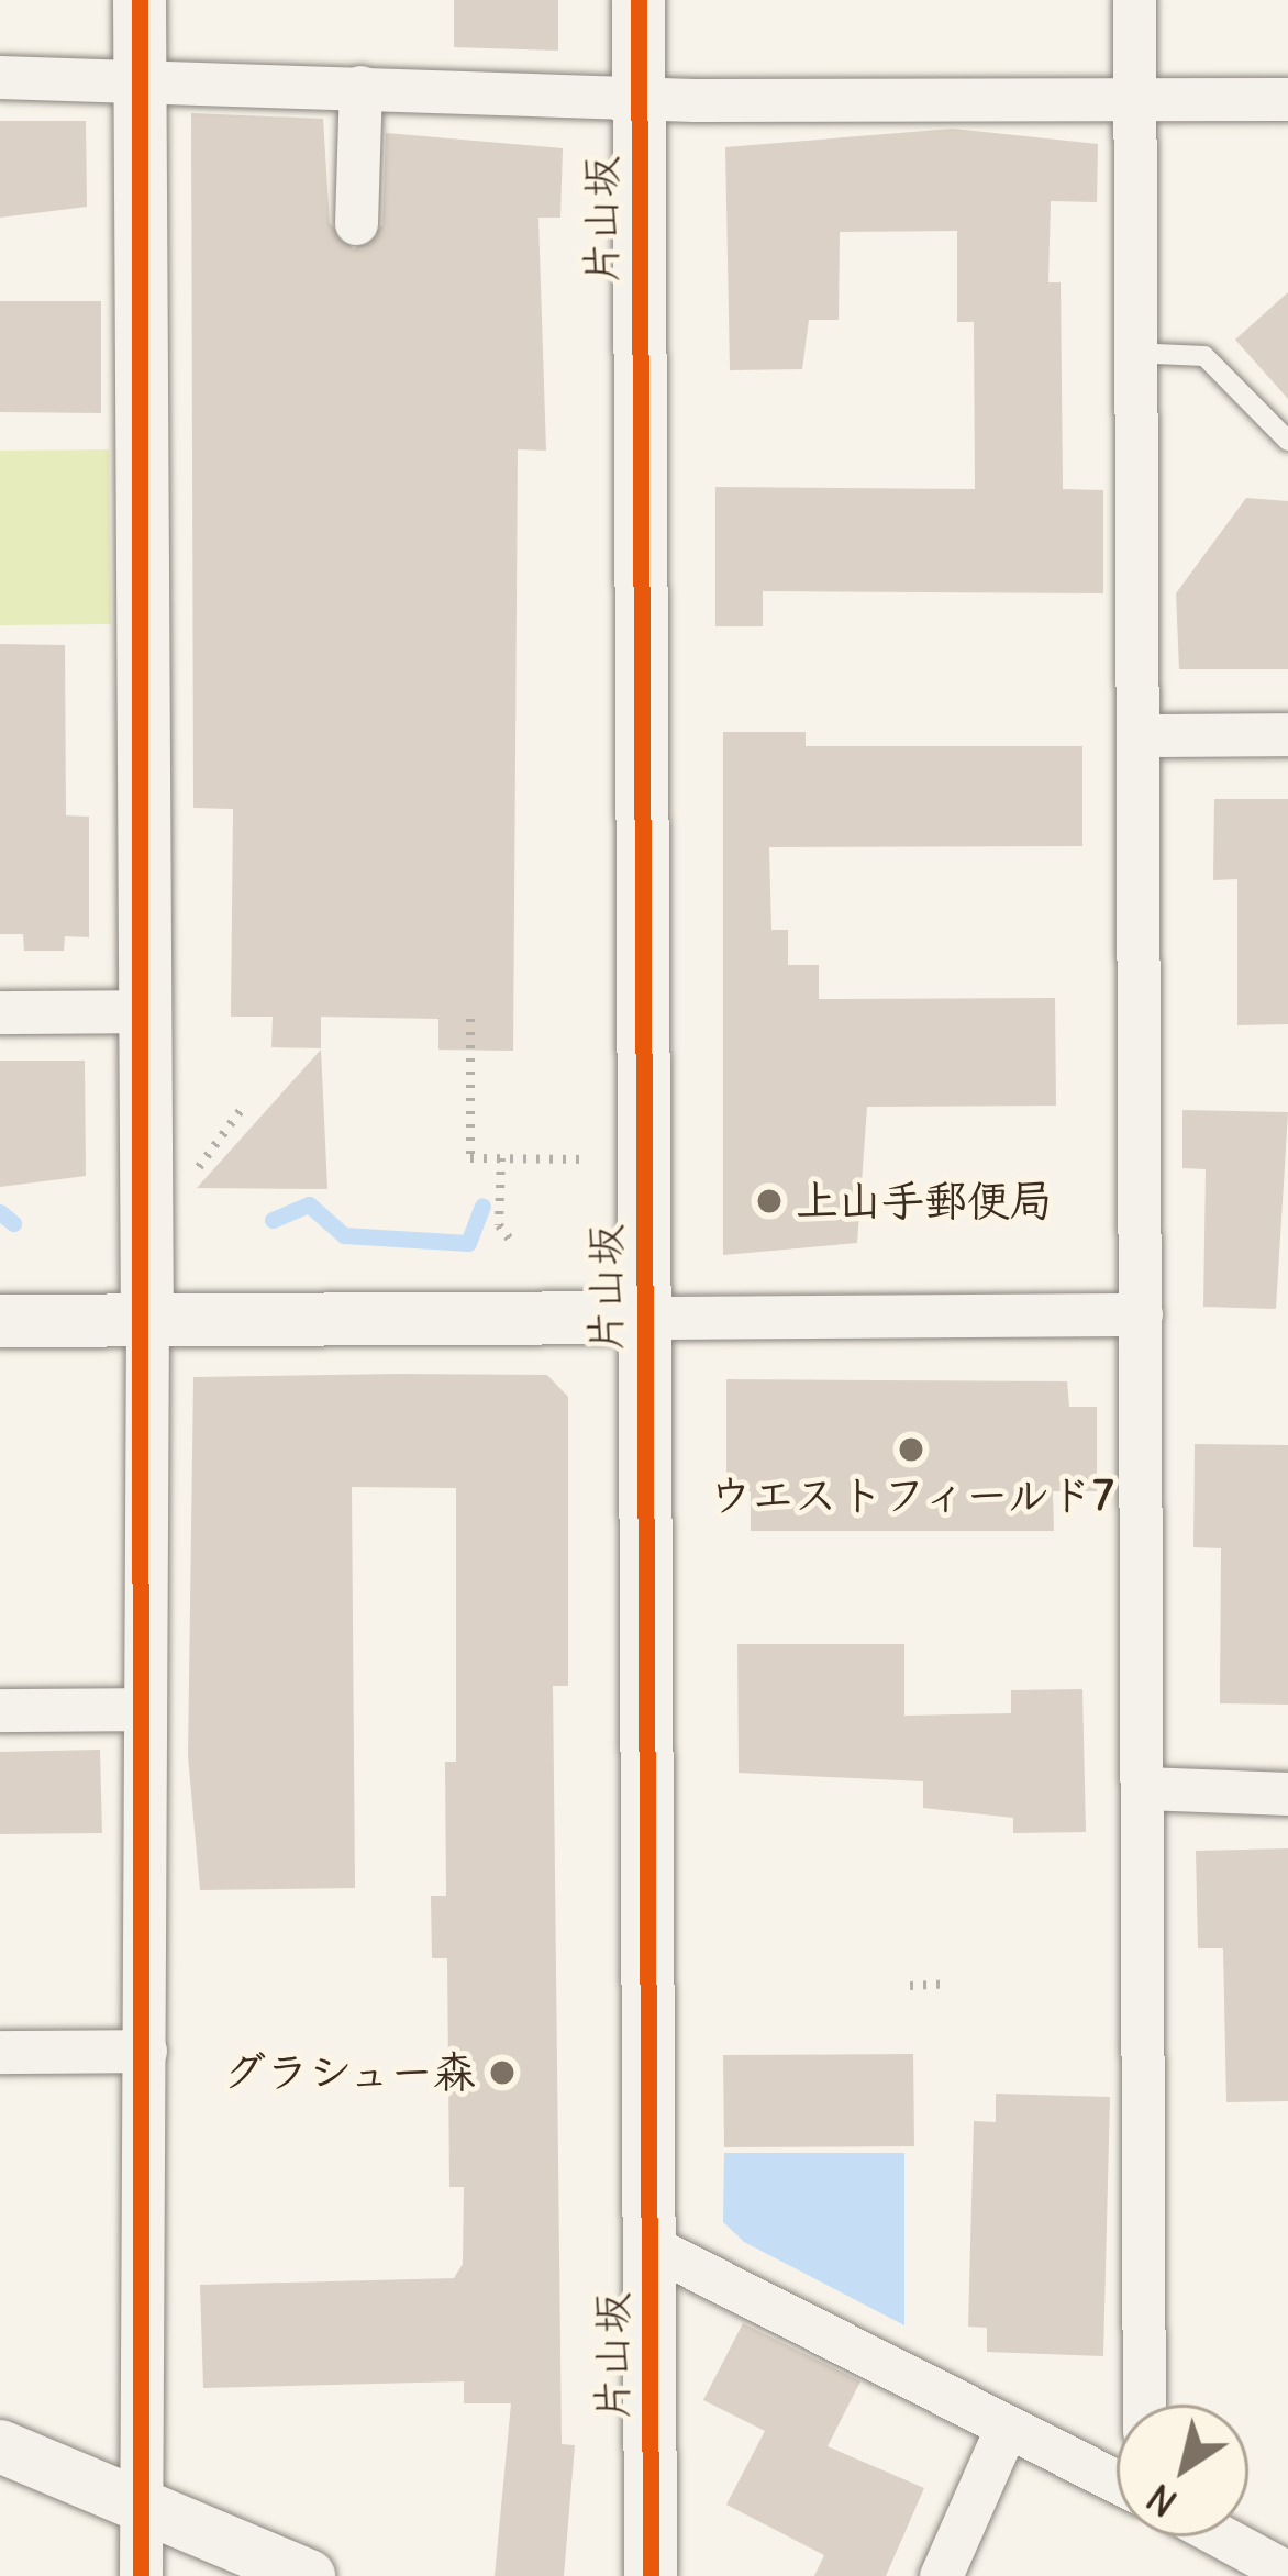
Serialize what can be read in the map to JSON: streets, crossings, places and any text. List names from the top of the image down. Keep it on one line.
{"streets":{"street":["片山坂"]},"places":["上山手郵便局","ウエストフィールド7","グラシュー森"],"north":"bottom left"}
